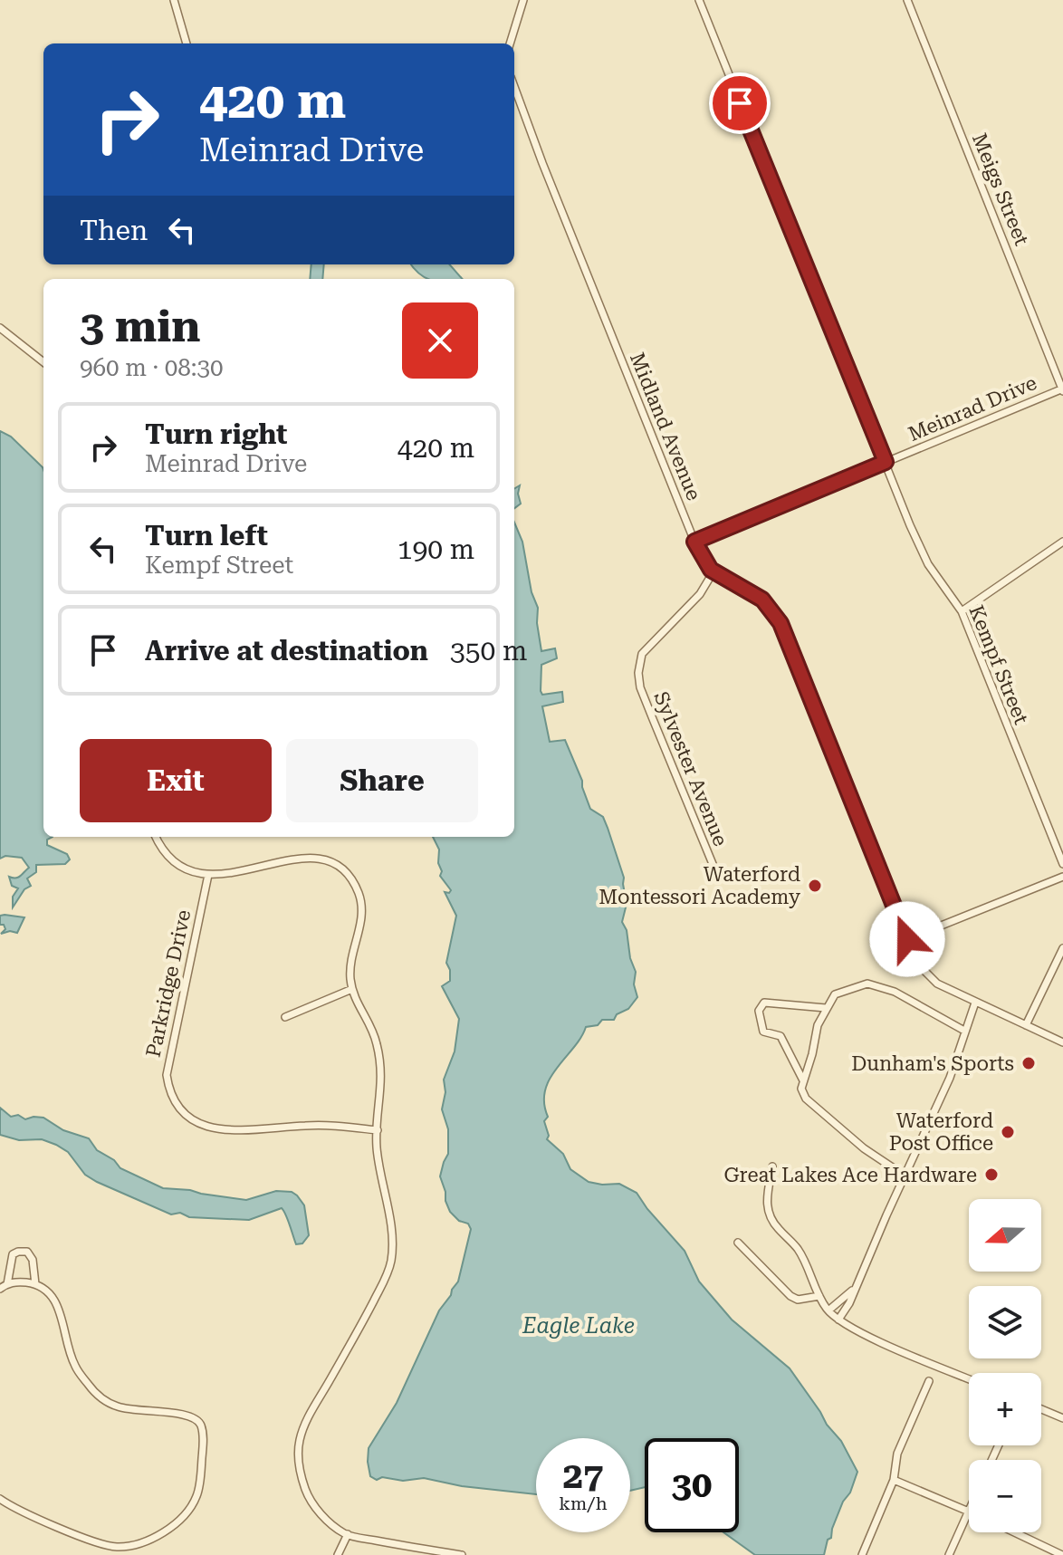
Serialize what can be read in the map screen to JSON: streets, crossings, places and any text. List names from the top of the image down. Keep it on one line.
{"streets":{"street":["Meigs Street","Meinrad Drive","Midland Avenue","Kempf Street","Sylvester Avenue","Parkridge Drive"]},"crossings":[["Meigs Street","Meinrad Drive"],["Meinrad Drive","Midland Avenue"],["Meinrad Drive","Kempf Street"],["Midland Avenue","Sylvester Avenue"]],"water":["Eagle Lake"],"places":["Waterford Montessori Academy","Dunham's Sports","Waterford Post Office","Great Lakes Ace Hardware"],"north":"left","page":{"turn":["420 m","Meinrad Drive"],"then":"Then","heading":["3 min","960 m · 08:30"],"list":[{"name":"Turn right","note":"Meinrad Drive","value":"420 m"},{"name":"Turn left","note":"Kempf Street","value":"190 m"},{"name":"Arrive at destination","value":"350 m"}],"buttons":["Exit","Share"],"map_buttons":["+","−"],"speed":"27 km/h","limit":"30"}}
